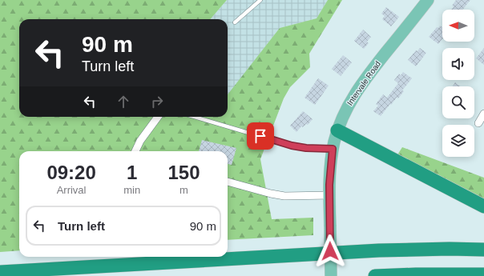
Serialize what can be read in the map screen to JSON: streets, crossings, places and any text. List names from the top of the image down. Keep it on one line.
{"streets":{"main road":["Intervale Road"]},"north":"left","page":{"turn":["90 m","Turn left"],"eta":["09:20","Arrival","1","min","150","m"],"list":[{"name":"Turn left","value":"90 m"}]}}
